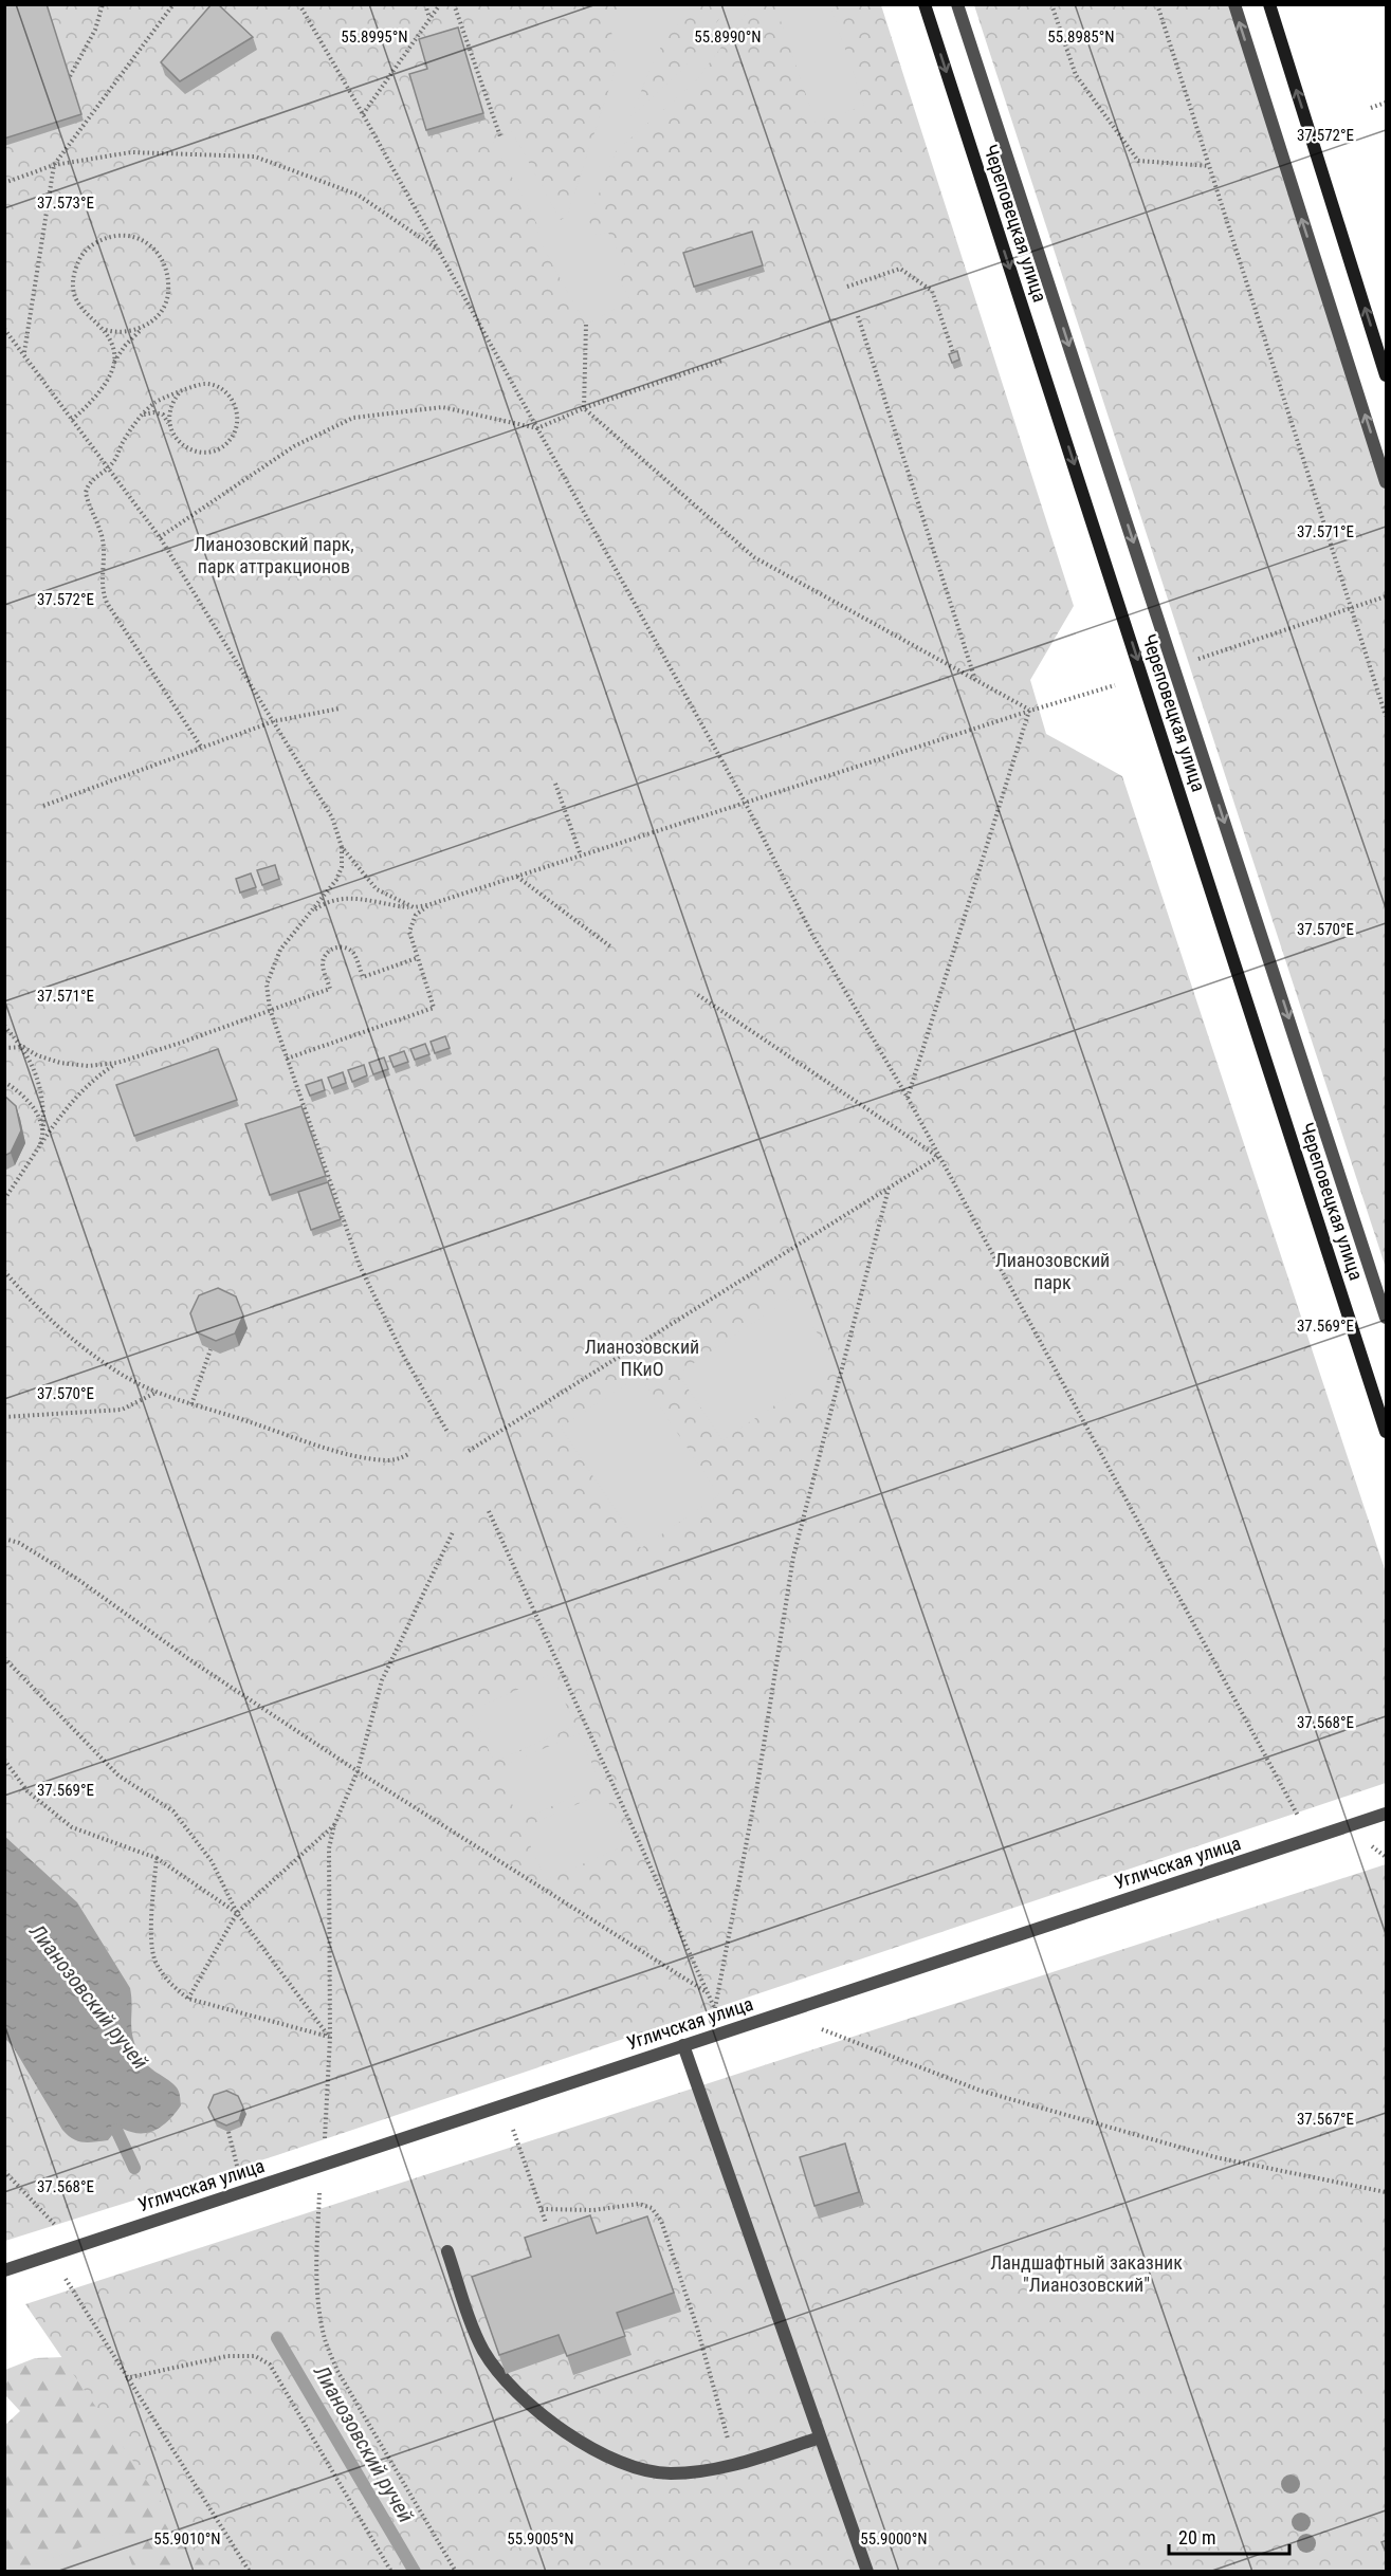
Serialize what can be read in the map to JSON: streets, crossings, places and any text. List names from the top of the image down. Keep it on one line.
{"streets":{"main road":["Череповецкая улица"],"street":["Угличская улица"]},"one_way":["Череповецкая улица"],"water":["Лианозовский ручей"],"parks":["Лианозовский парк, парк аттракционов","Лианозовский парк","Лианозовский ПКиО","Ландшафтный заказник \"Лианозовский\""],"scale_bar":"20 m","coordinates":["55.8990°N","55.8995°N","55.8985°N","37.572°E","37.573°E","37.571°E","37.570°E","37.569°E","37.568°E","37.567°E","55.9010°N","55.9005°N","55.9000°N"]}
